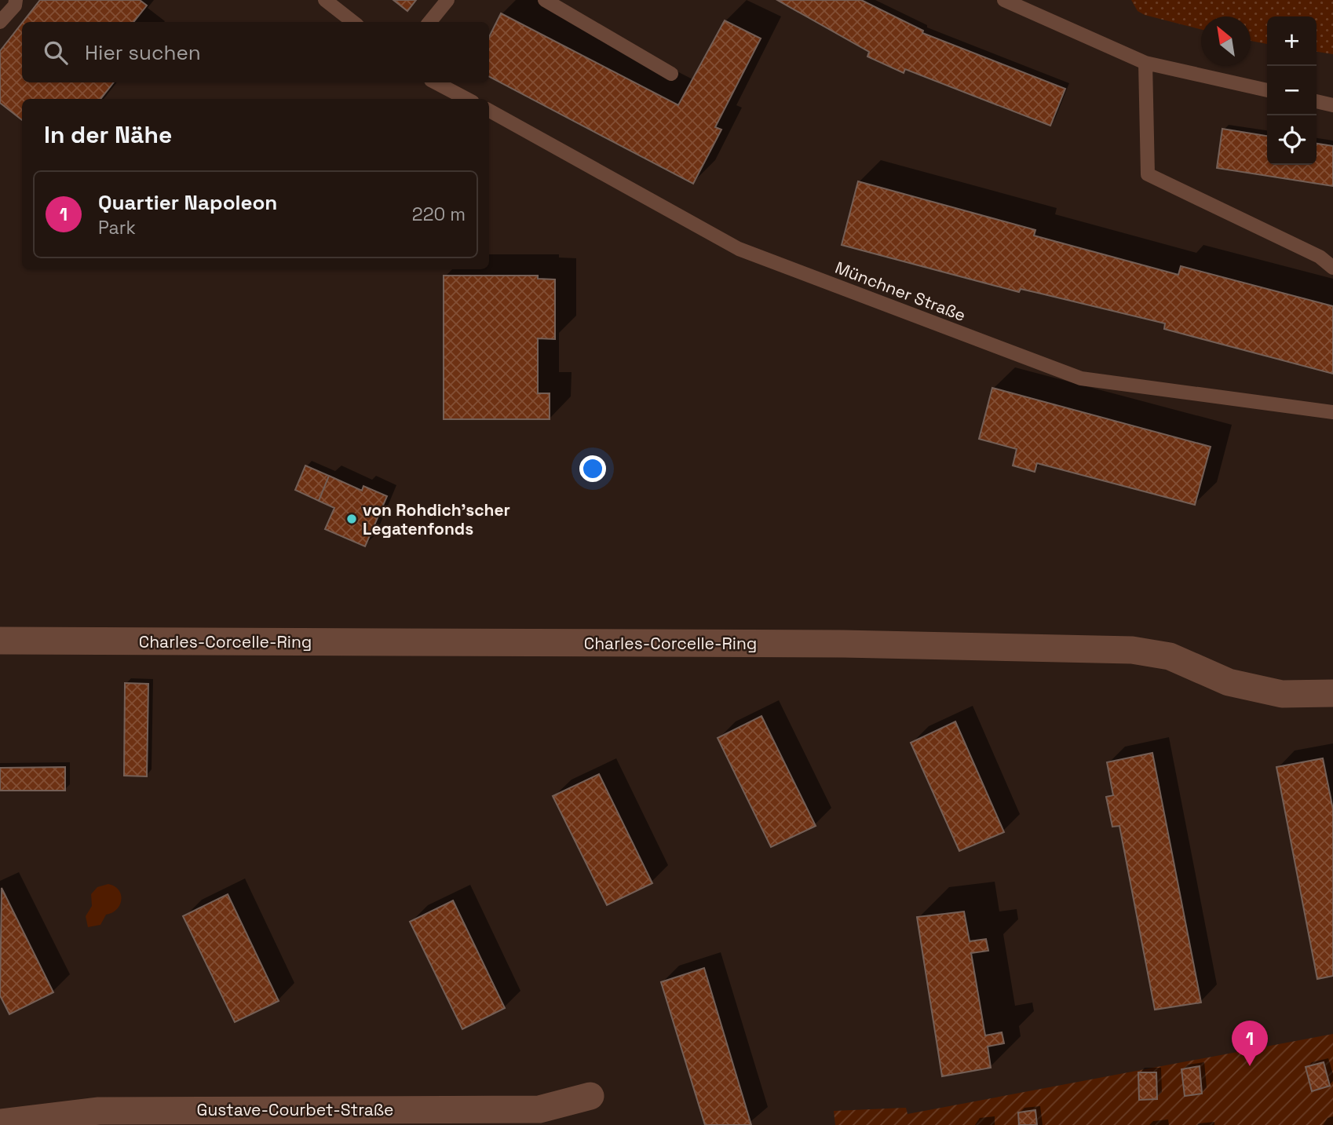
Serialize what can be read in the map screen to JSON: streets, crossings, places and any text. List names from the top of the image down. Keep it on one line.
{"streets":{"street":["Charles-Corcelle-Ring","Gustave-Courbet-Straße"],"lane":["Münchner Straße"]},"places":["von Rohdich'scher Legatenfonds"],"north":"top left","page":{"map_buttons":["+","−"],"search":"Hier suchen","heading":"In der Nähe","list":[{"mark":"1","name":"Quartier Napoleon","note":"Park","value":"220 m"}],"pins":"1"}}
